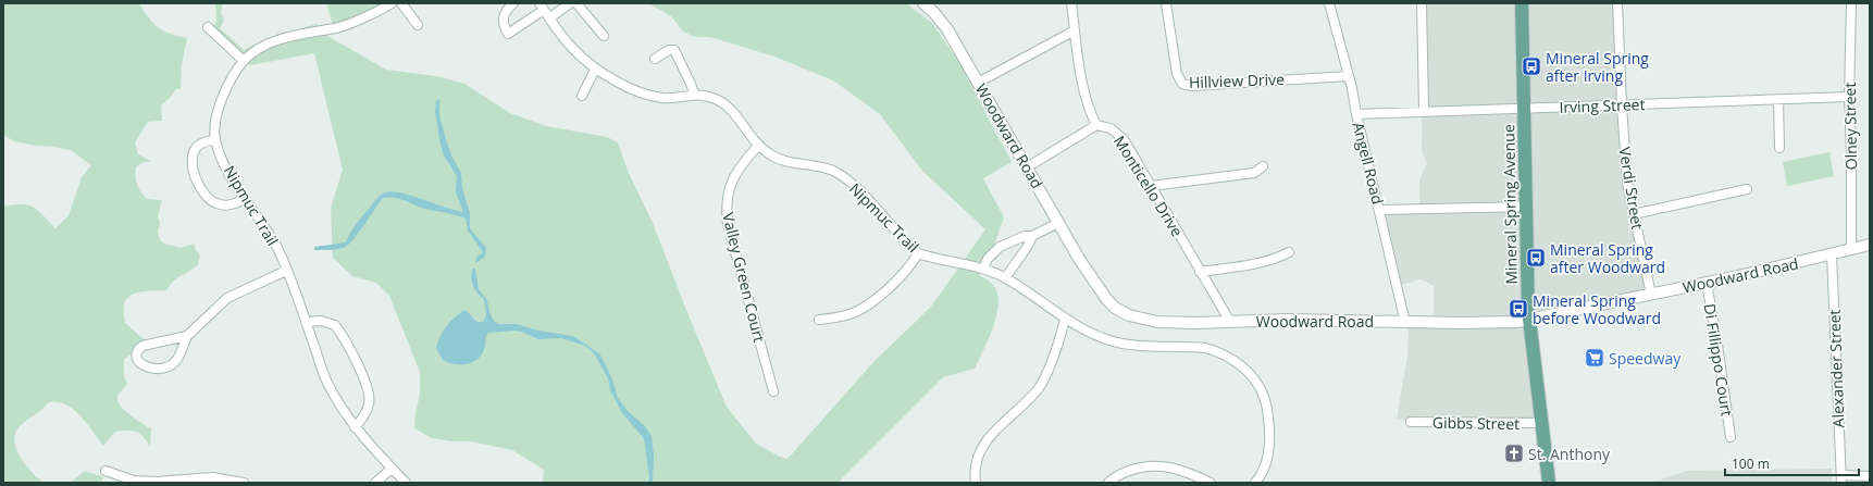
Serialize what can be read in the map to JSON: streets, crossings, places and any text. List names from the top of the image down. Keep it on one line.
{"streets":{"main road":["Mineral Spring Avenue"],"street":["Hillview Drive","Irving Street","Olney Street","Woodward Road","Angell Road","Monticello Drive","Verdi Street","Nipmuc Trail","Valley Green Court","Di Fillippo Court","Alexander Street","Gibbs Street"]},"crossings":[["Hillview Drive","Angell Road"],["Irving Street","Olney Street"],["Irving Street","Angell Road"],["Irving Street","Verdi Street"],["Irving Street","Mineral Spring Avenue"],["Olney Street","Woodward Road"],["Woodward Road","Angell Road"],["Woodward Road","Monticello Drive"],["Woodward Road","Verdi Street"],["Woodward Road","Mineral Spring Avenue"],["Woodward Road","Di Fillippo Court"],["Woodward Road","Alexander Street"],["Mineral Spring Avenue","Gibbs Street"],["Nipmuc Trail","Valley Green Court"]],"places":{"bus stop":["Mineral Spring after Irving","Mineral Spring after Woodward","Mineral Spring before Woodward"],"supermarket":["Speedway"],"church":["St. Anthony"]},"scale_bar":"100 m"}
